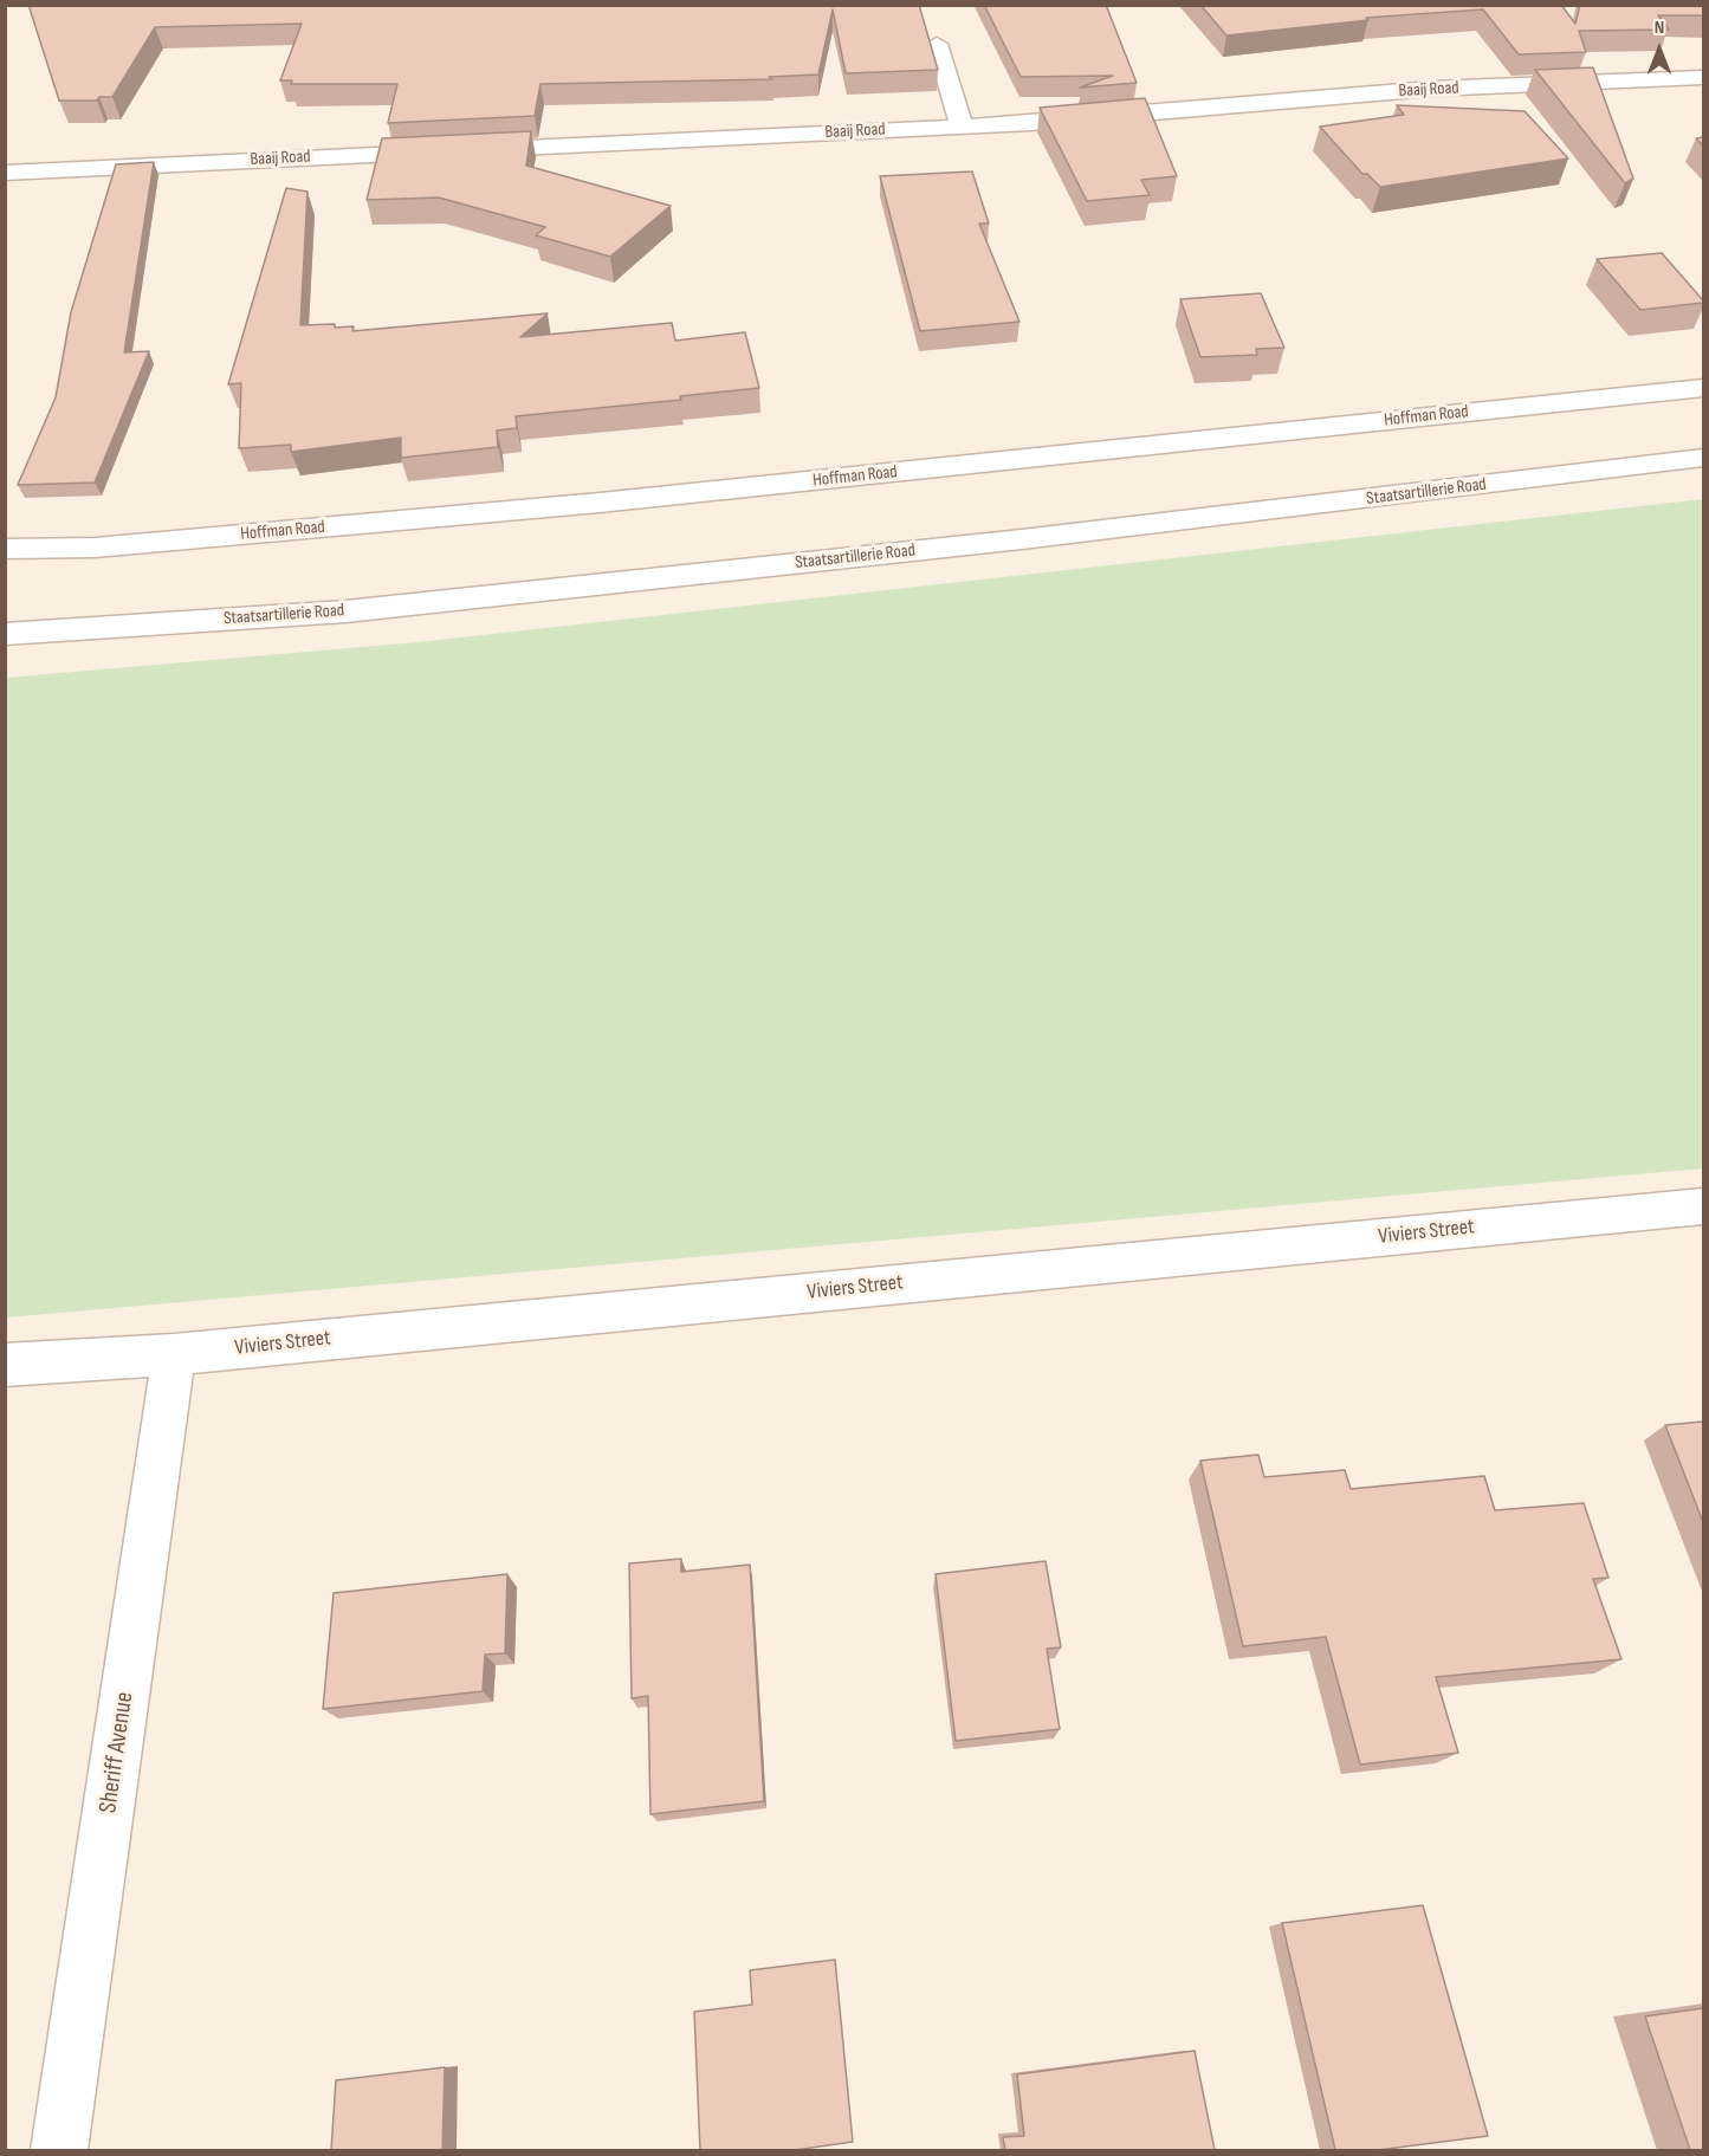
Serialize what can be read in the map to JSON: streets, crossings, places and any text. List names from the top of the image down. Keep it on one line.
{"streets":{"street":["Baaij Road","Hoffman Road","Staatsartillerie Road","Viviers Street","Sheriff Avenue"]},"crossings":[["Viviers Street","Sheriff Avenue"]],"north":"top"}
